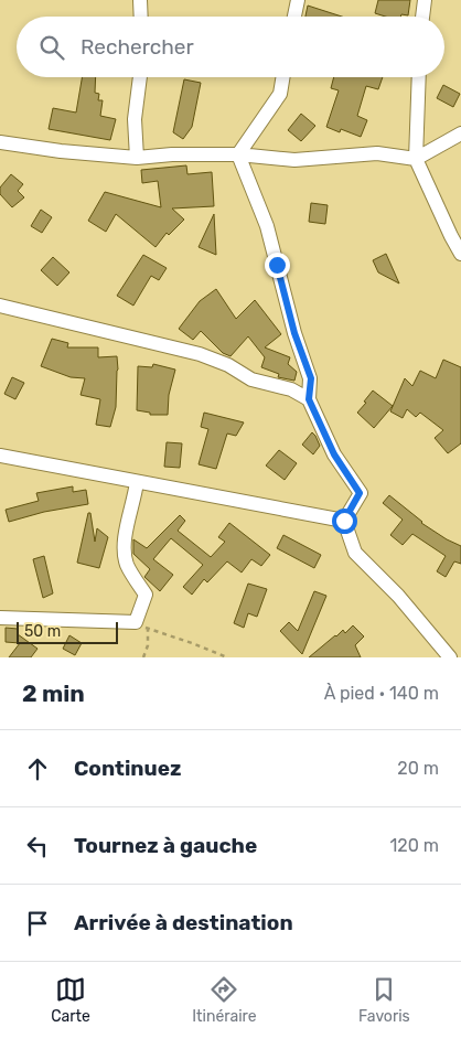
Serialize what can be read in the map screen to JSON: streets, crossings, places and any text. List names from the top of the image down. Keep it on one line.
{"scale_bar":"50 m","page":{"search":"Rechercher","scale":"50 m","heading":["2 min","À pied · 140 m"],"list":[["Continuez","20 m"],["Tournez à gauche","120 m"],"Arrivée à destination"],"nav":["Carte","Itinéraire","Favoris"]}}
